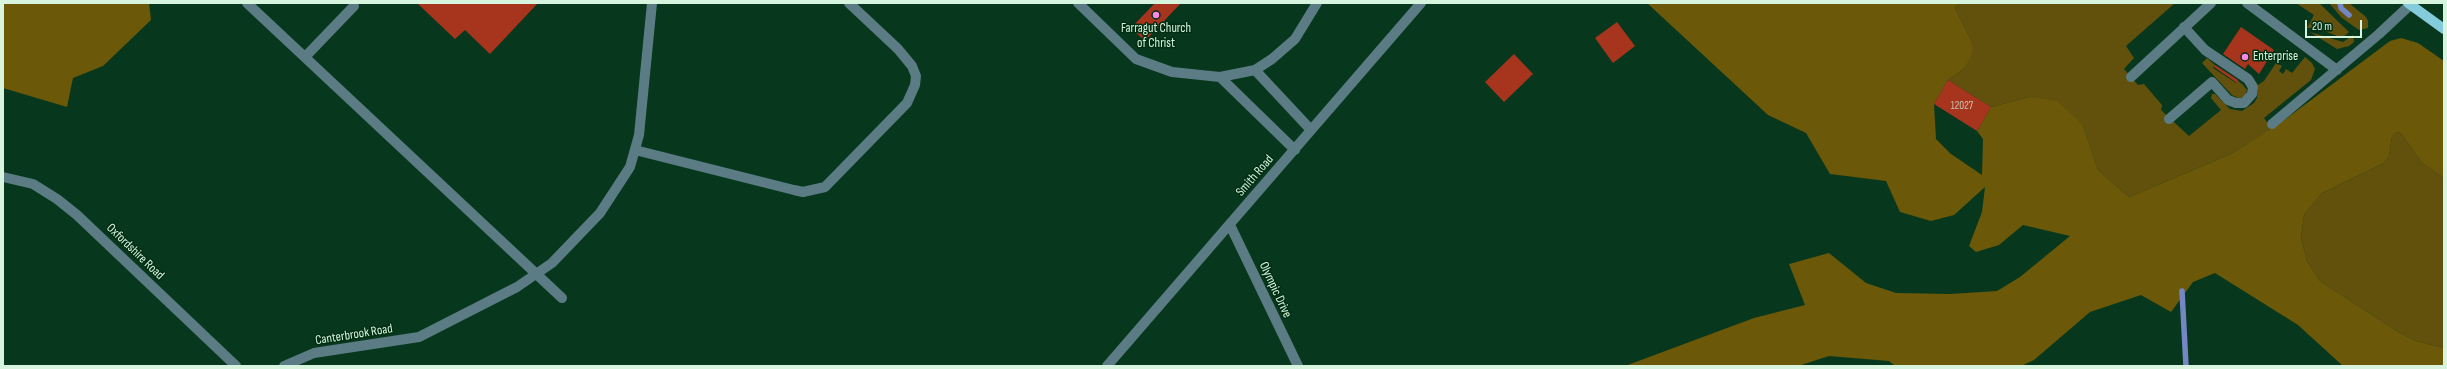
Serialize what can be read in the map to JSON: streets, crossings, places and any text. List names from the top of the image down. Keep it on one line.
{"streets":{"street":["Smith Road","Oxfordshire Road","Olympic Drive","Canterbrook Road"]},"crossings":[["Smith Road","Olympic Drive"]],"places":["Farragut Church of Christ","Enterprise"],"house_numbers":["12027"],"scale_bar":"20 m"}
